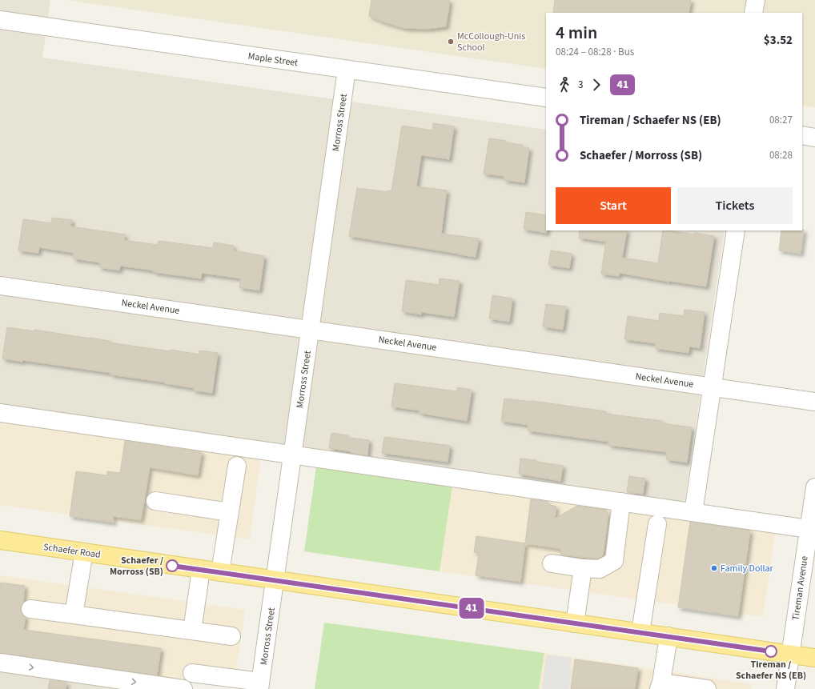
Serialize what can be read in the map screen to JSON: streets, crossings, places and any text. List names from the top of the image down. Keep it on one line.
{"streets":{"main road":["Schaefer Road"],"street":["Maple Street","Morross Street","Neckel Avenue","Tireman Avenue"]},"crossings":[["Maple Street","Morross Street"],["Morross Street","Neckel Avenue"],["Morross Street","Schaefer Road"],["Schaefer Road","Tireman Avenue"]],"places":["McCollough-Unis School","Schaefer / Morross (SB)","Family Dollar","Tireman / Schaefer NS (EB)"],"lines":["bus line 41"],"page":{"on_map":"41","heading":["4 min","08:24 – 08:28 · Bus","$3.52"],"legs":["3","41"],"list":[{"name":"Tireman / Schaefer NS (EB)","value":"08:27"},{"name":"Schaefer / Morross (SB)","value":"08:28"}],"buttons":["Start","Tickets"]}}
